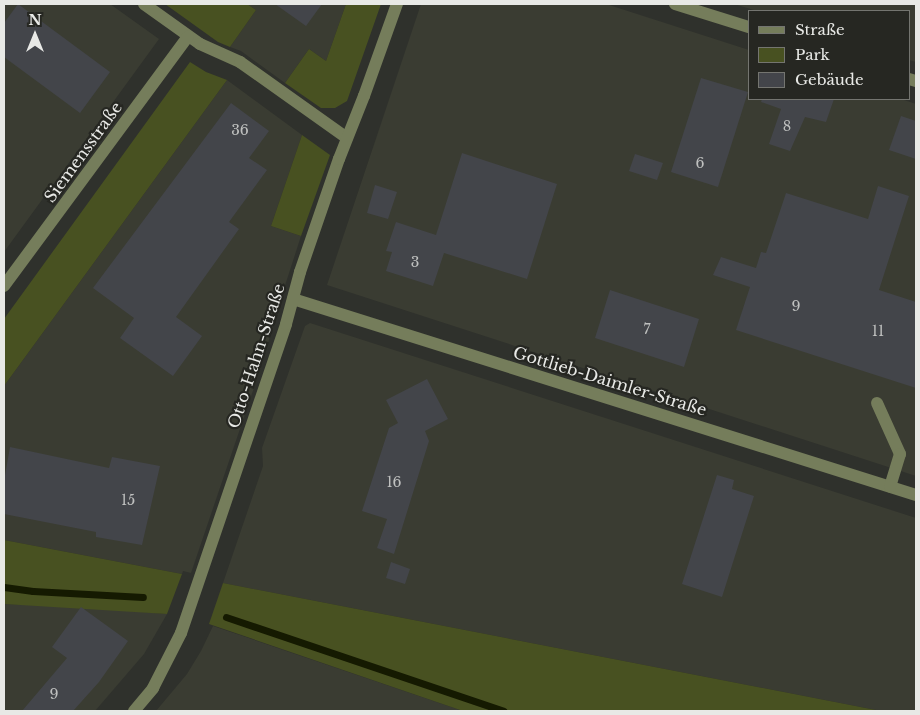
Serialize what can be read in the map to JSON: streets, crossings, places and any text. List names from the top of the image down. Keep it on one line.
{"streets":{"street":["Siemensstraße","Otto-Hahn-Straße","Gottlieb-Daimler-Straße"]},"crossings":[["Otto-Hahn-Straße","Gottlieb-Daimler-Straße"]],"house_numbers":["8","36","6","3","9","7","11","16","15","9"],"legend":["Straße","Park","Gebäude"],"north":"top"}
